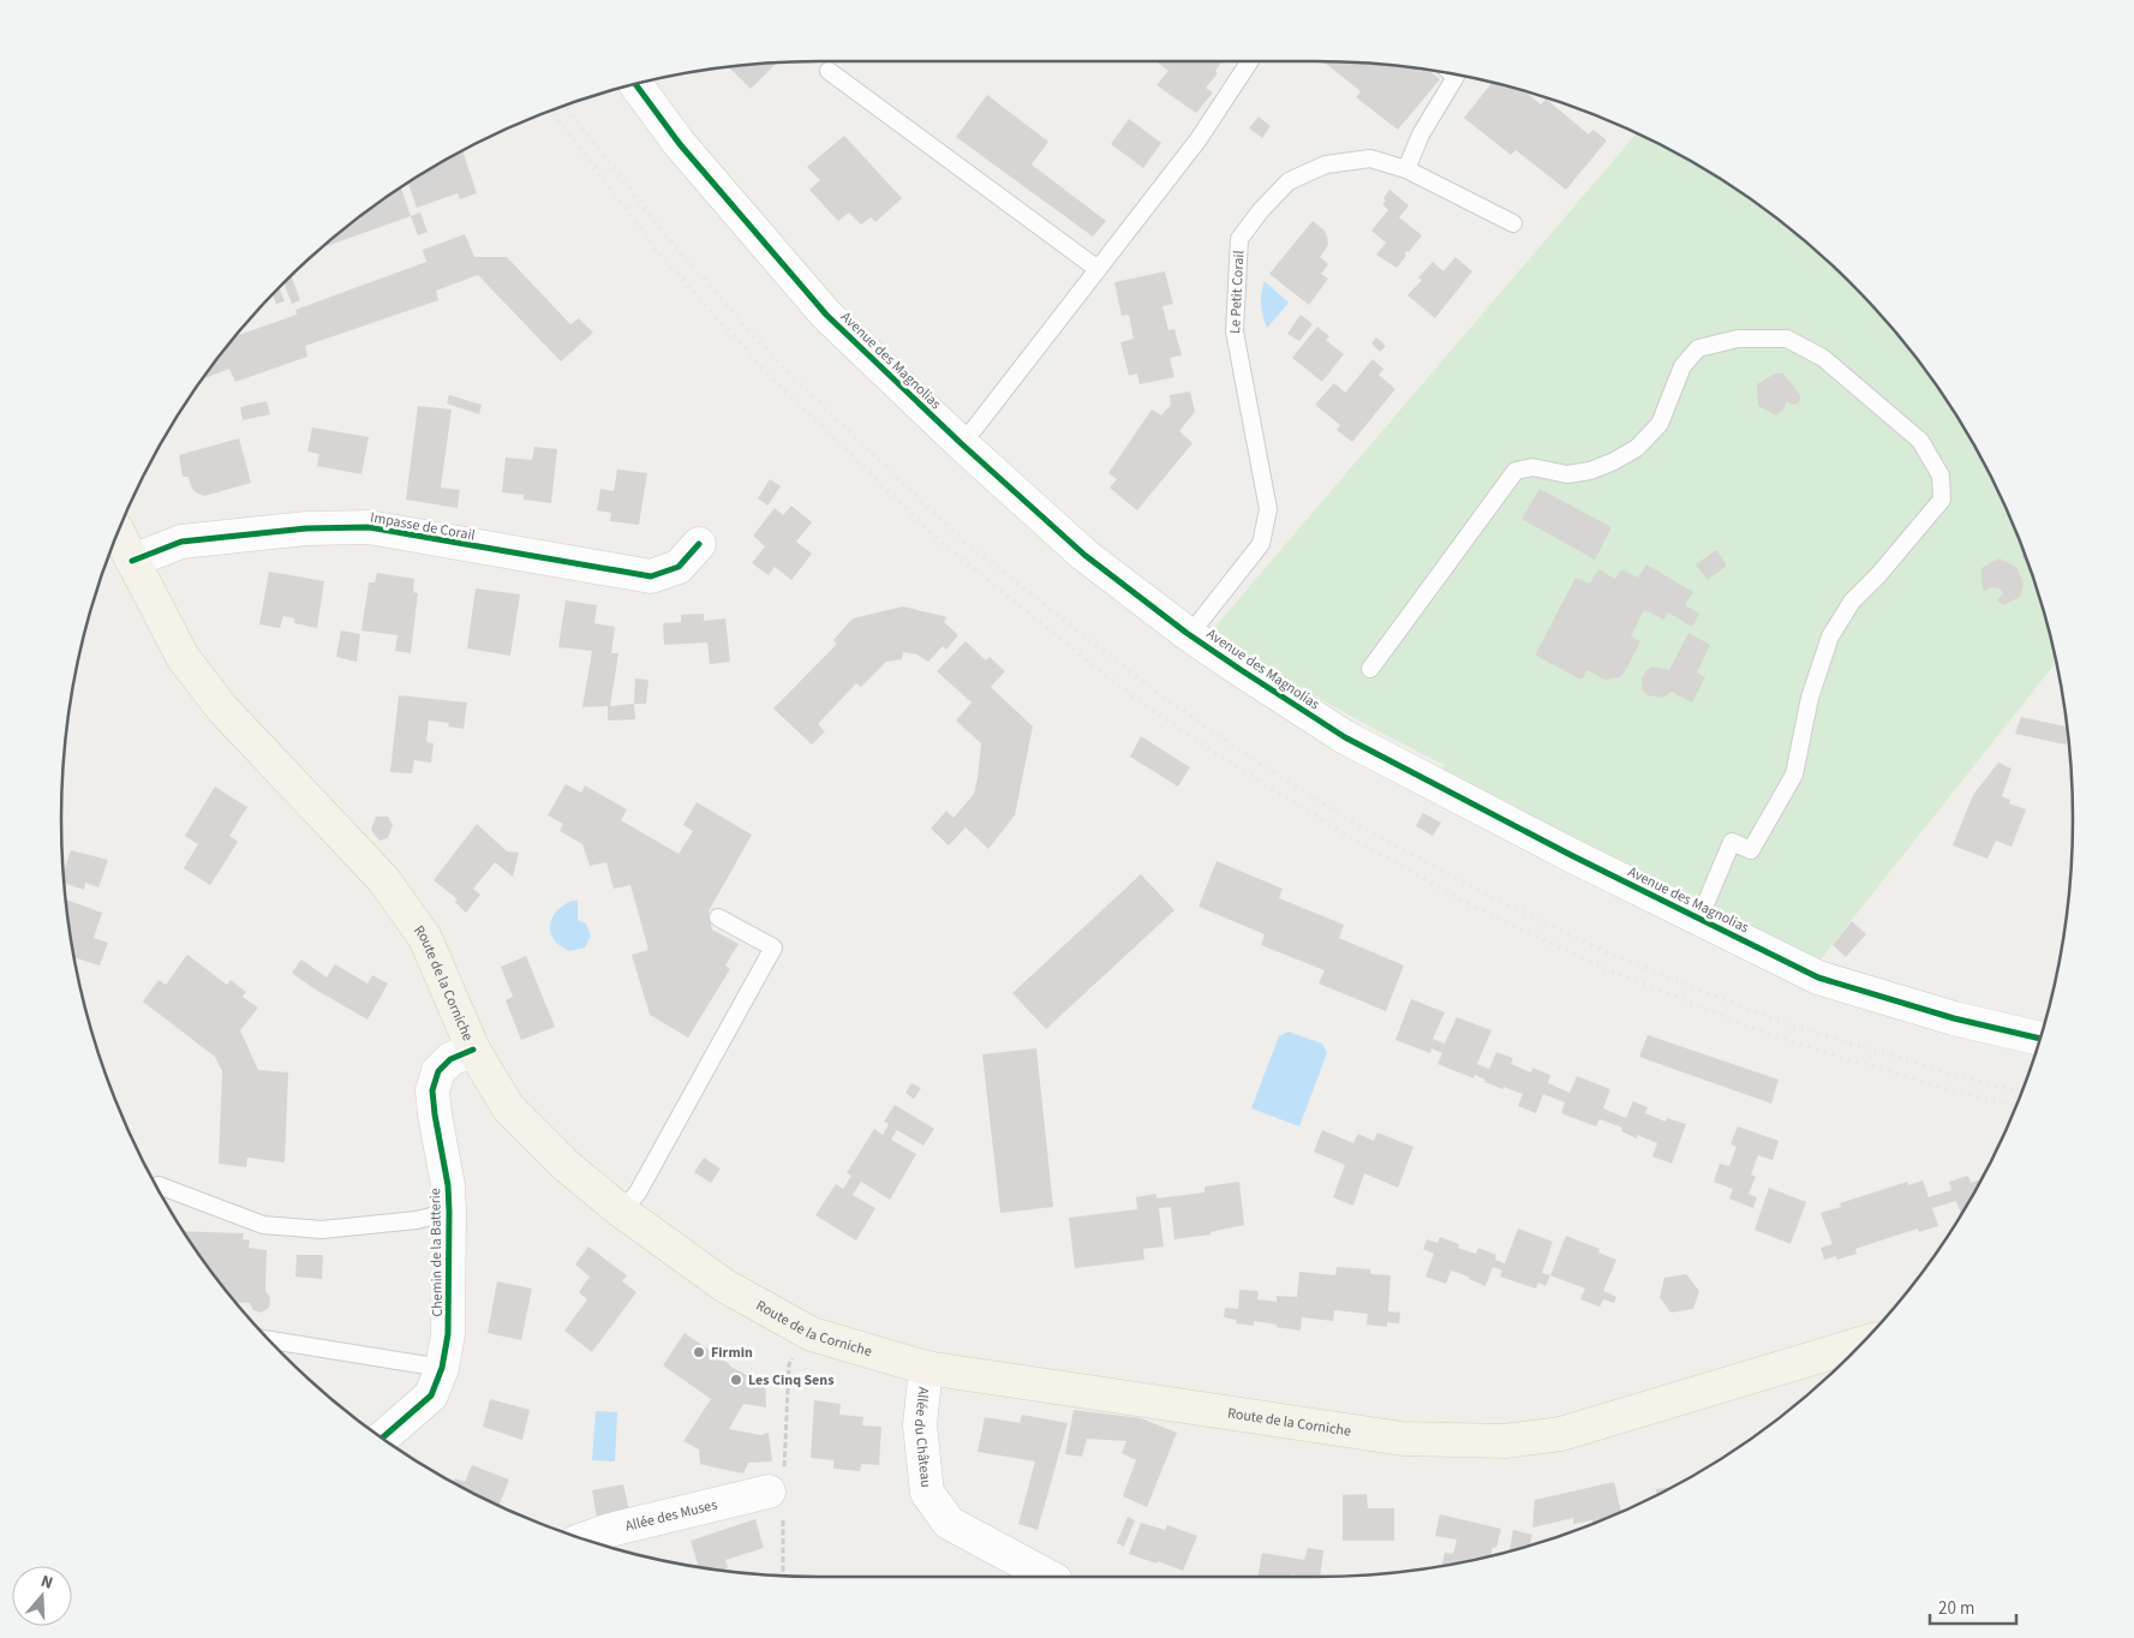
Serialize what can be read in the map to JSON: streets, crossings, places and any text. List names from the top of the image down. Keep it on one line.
{"streets":{"main road":["Route de la Corniche"],"street":["Avenue des Magnolias","Impasse de Corail","Chemin de la Batterie","Allée du Château","Allée des Muses"],"lane":["Le Petit Corail"]},"crossings":[["Le Petit Corail","Avenue des Magnolias"],["Impasse de Corail","Route de la Corniche"],["Route de la Corniche","Chemin de la Batterie"],["Route de la Corniche","Allée du Château"]],"places":["Firmin","Les Cinq Sens"],"scale_bar":"20 m","north":"top"}
